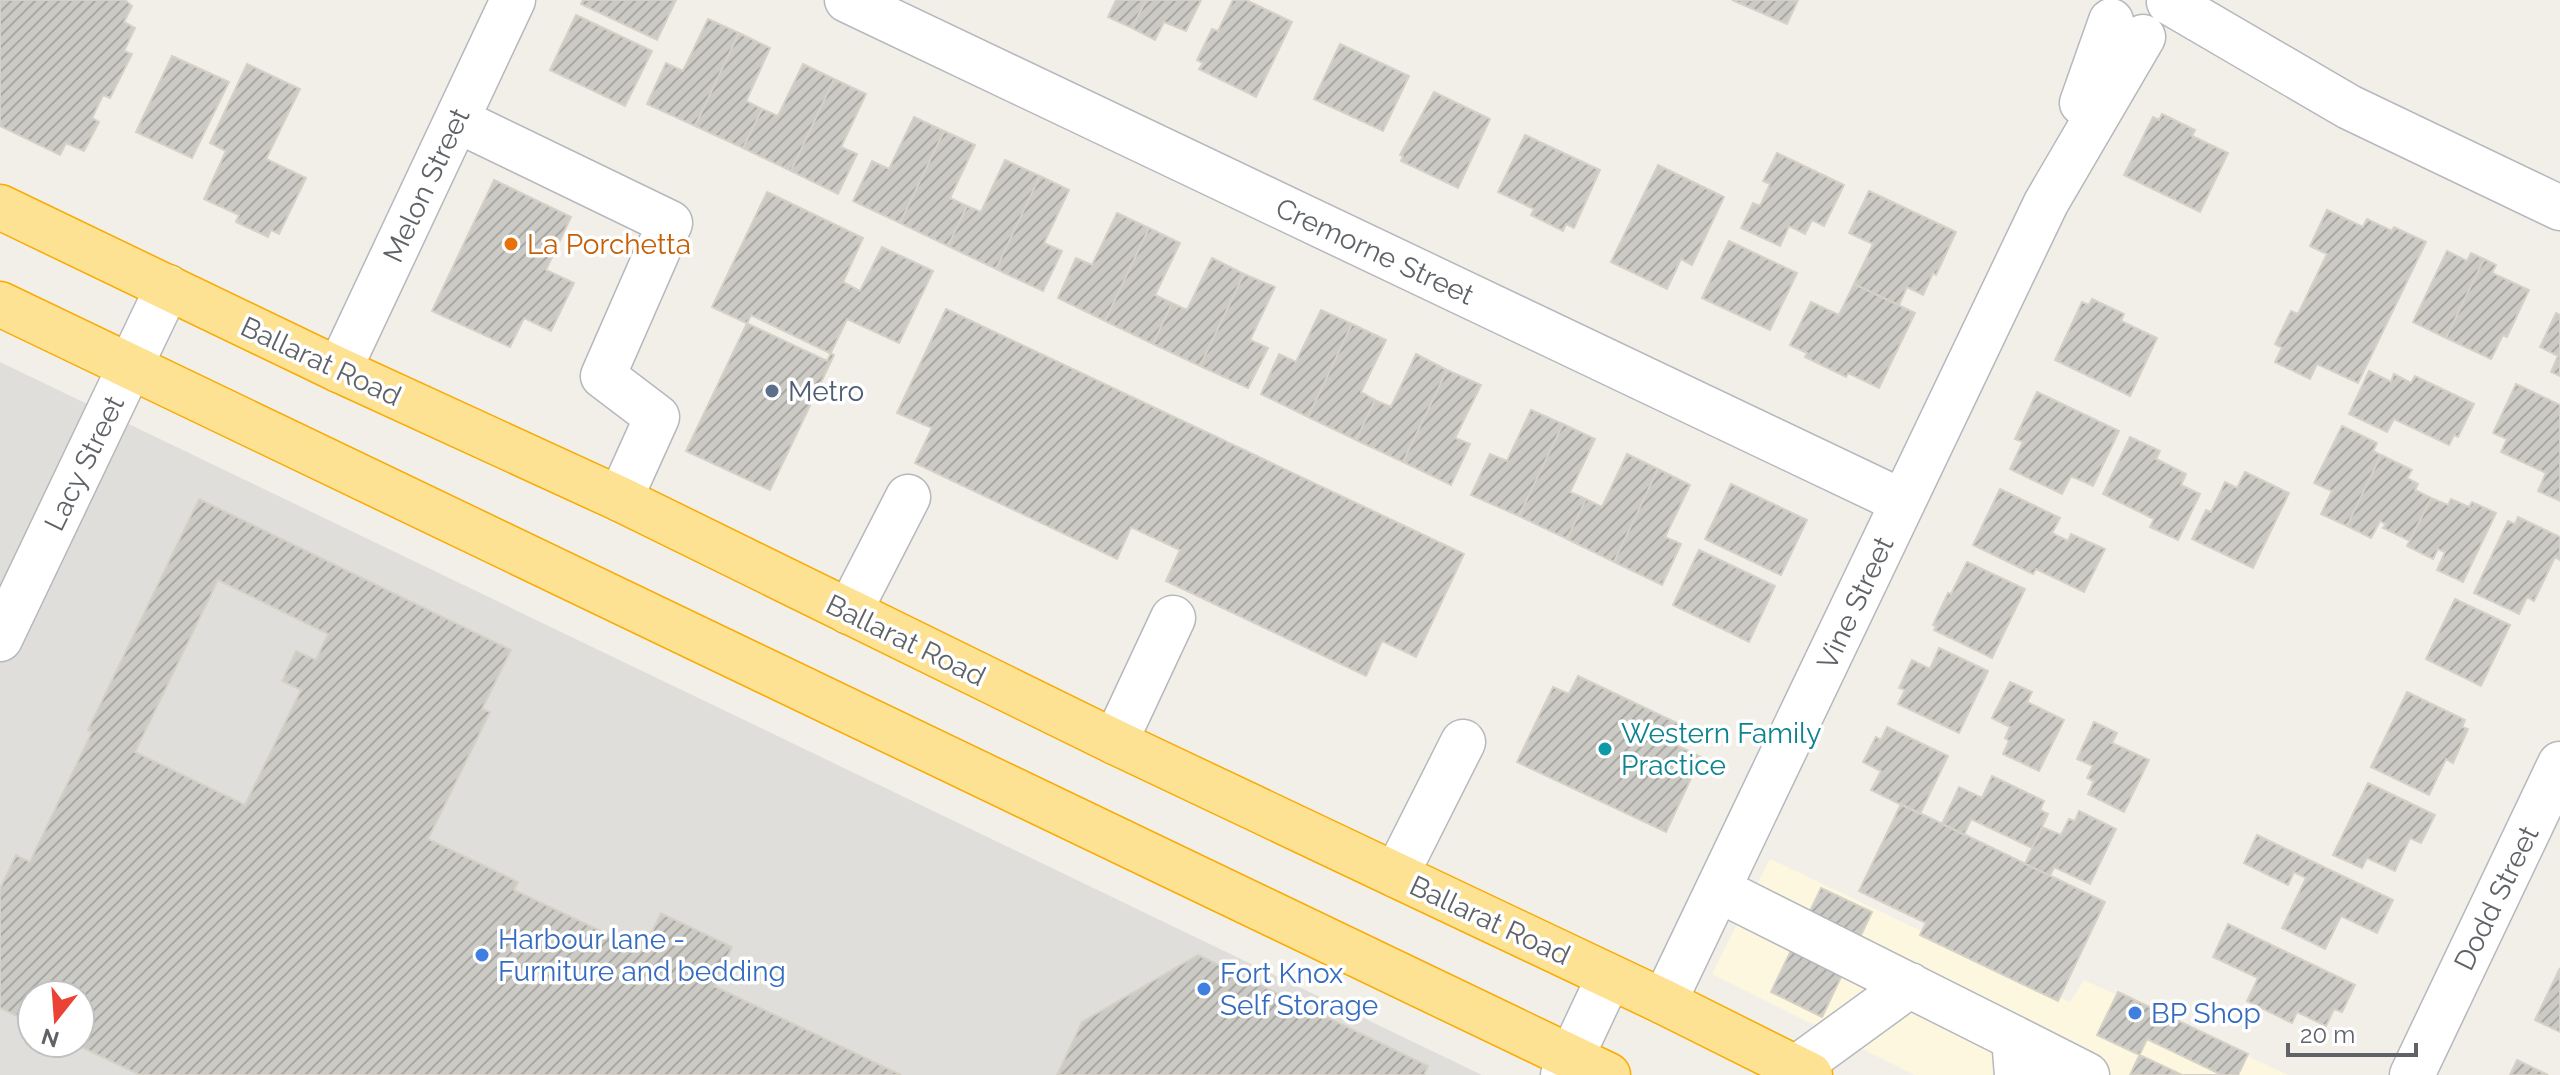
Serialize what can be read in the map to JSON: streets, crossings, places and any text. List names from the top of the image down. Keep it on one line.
{"streets":{"highway":["Ballarat Road"],"street":["Melon Street","Cremorne Street","Lacy Street","Vine Street","Dodd Street"]},"crossings":[["Melon Street","Ballarat Road"],["Cremorne Street","Vine Street"],["Ballarat Road","Lacy Street"],["Ballarat Road","Vine Street"]],"places":["La Porchetta","Metro","Western Family Practice","Harbour lane - Furniture and bedding","Fort Knox Self Storage","BP Shop"],"scale_bar":"20 m","north":"bottom"}
